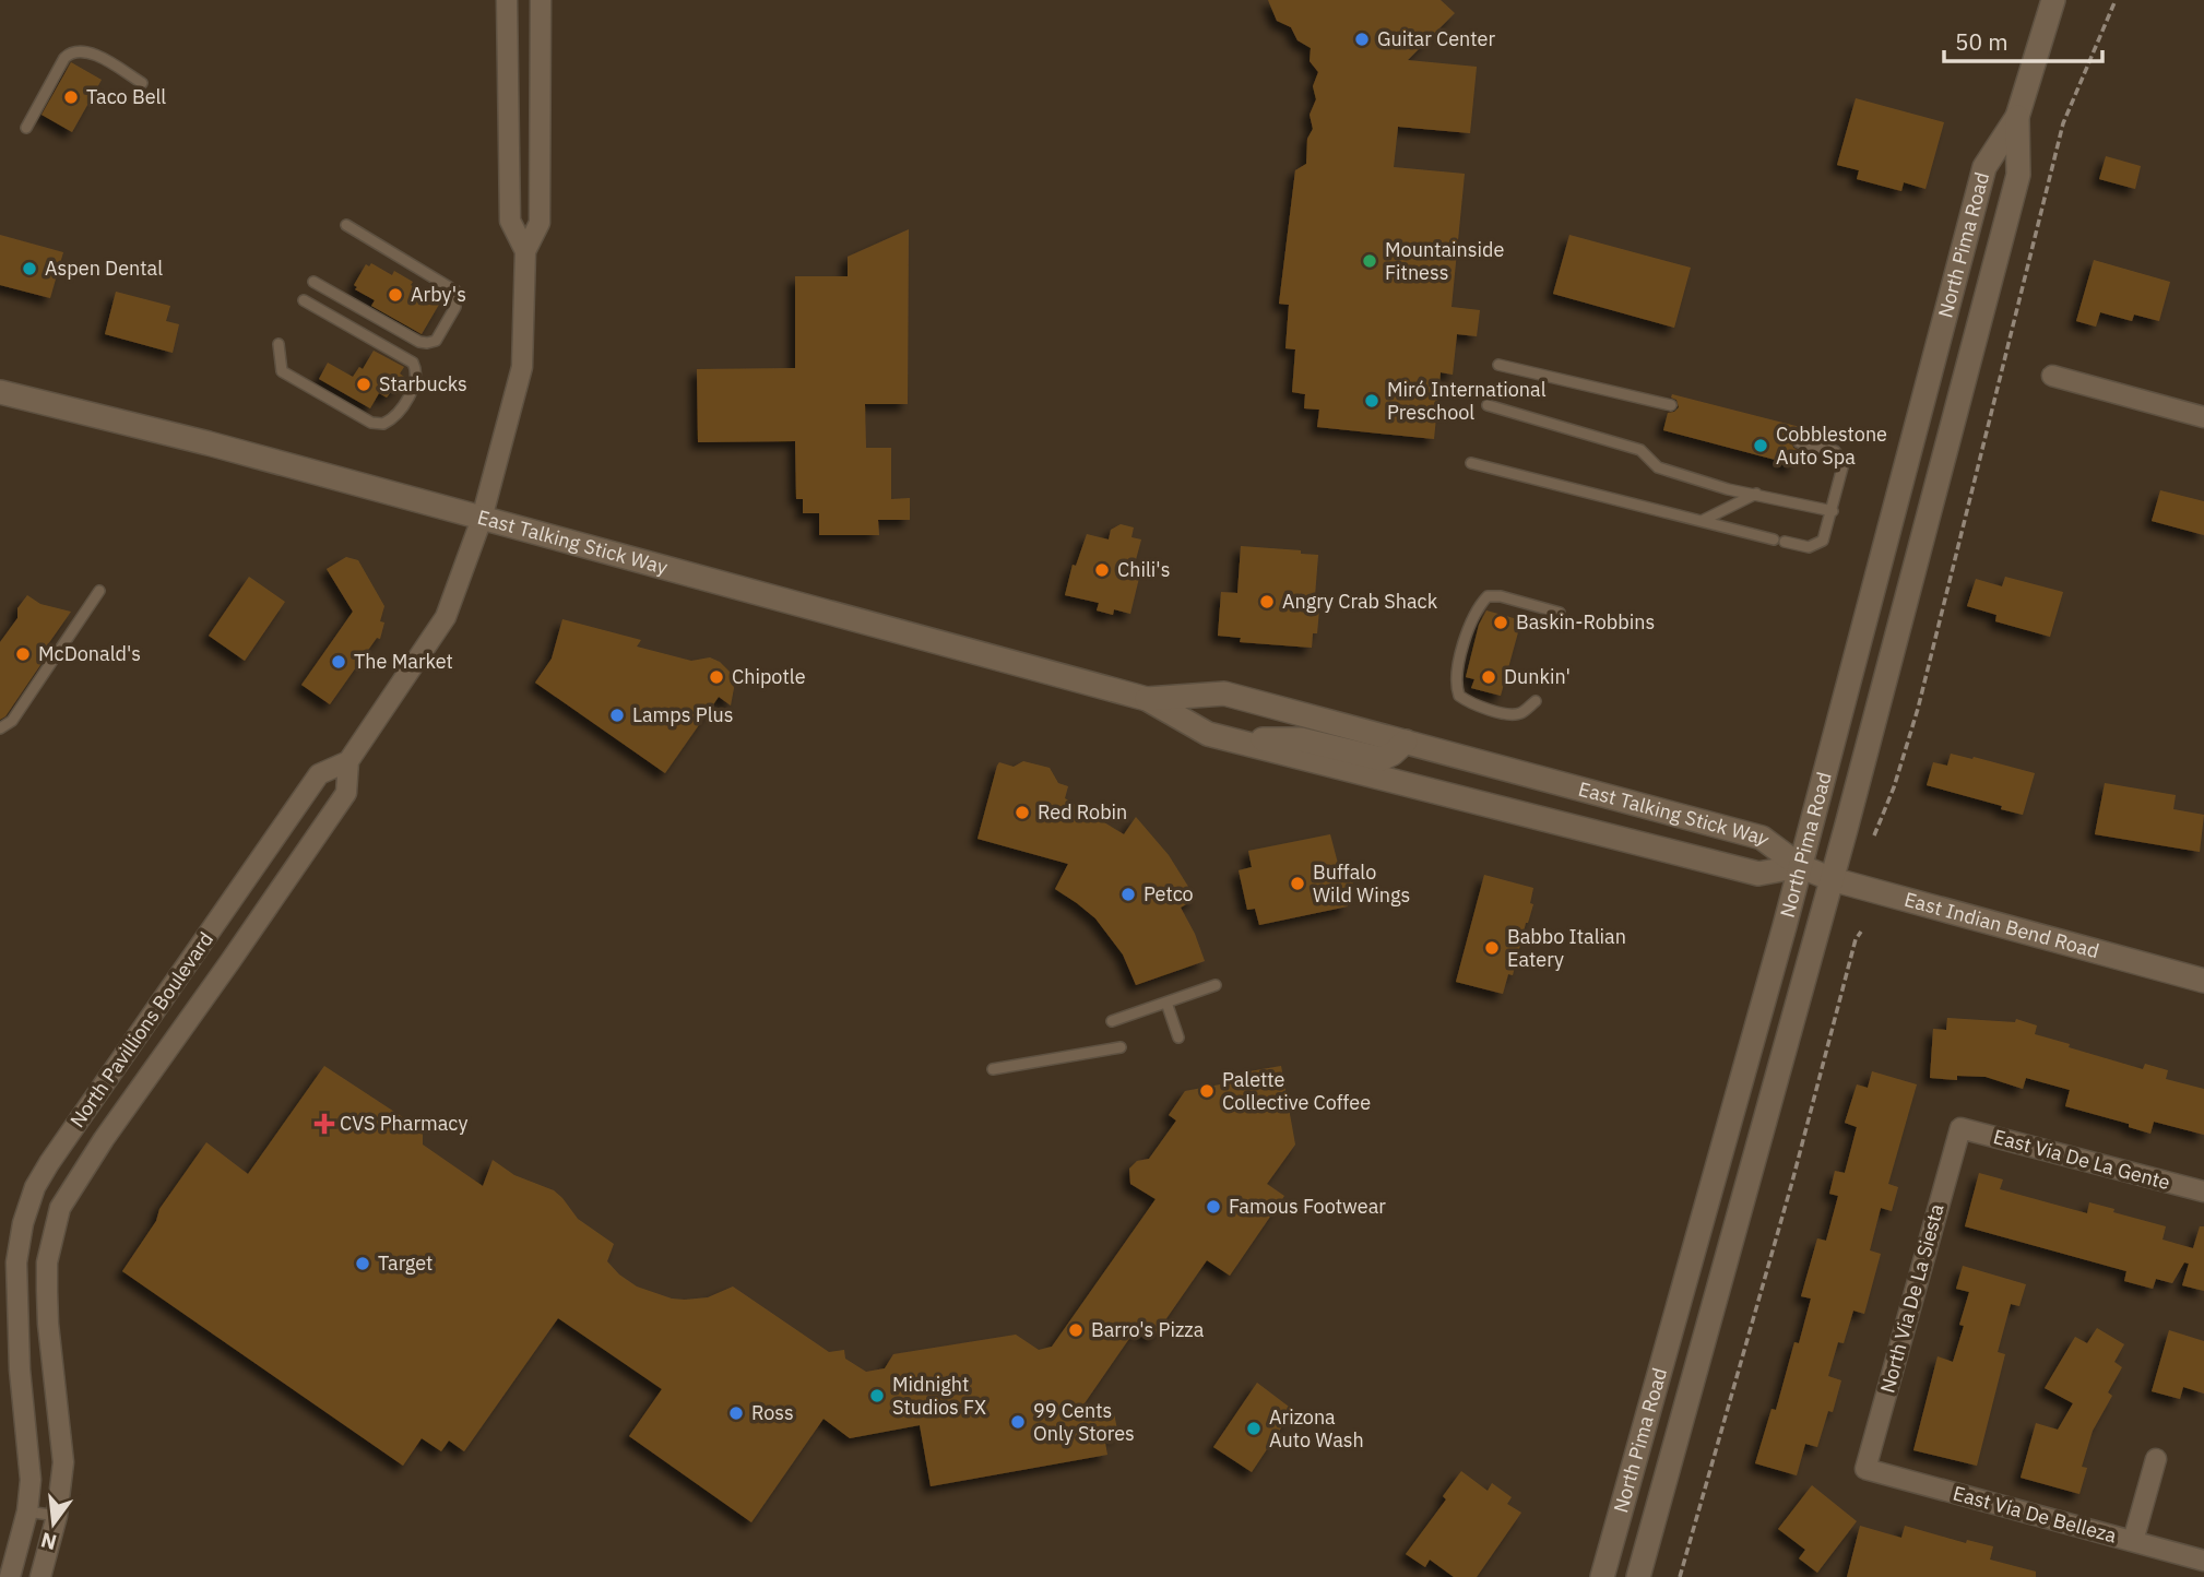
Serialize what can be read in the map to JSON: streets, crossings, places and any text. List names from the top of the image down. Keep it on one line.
{"streets":{"main road":["North Pima Road","East Talking Stick Way","East Indian Bend Road"],"street":["North Pavillions Boulevard","East Via De La Gente","North Via De La Siesta","East Via De Belleza"]},"crossings":[["North Pima Road","East Talking Stick Way"],["North Pima Road","East Indian Bend Road"],["East Talking Stick Way","East Indian Bend Road"],["East Talking Stick Way","North Pavillions Boulevard"],["East Via De La Gente","North Via De La Siesta"],["North Via De La Siesta","East Via De Belleza"]],"places":{"other":["Guitar Center","Taco Bell","Mountainside Fitness","Aspen Dental","Arby's","Starbucks","Miró International Preschool","Cobblestone Auto Spa","Chili's","Angry Crab Shack","Baskin-Robbins","McDonald's","The Market","Chipotle","Dunkin'","Lamps Plus","Red Robin","Buffalo Wild Wings","Petco","Babbo Italian Eatery","Palette Collective Coffee","Famous Footwear","Target","Barro's Pizza","Midnight Studios FX","Ross","99 Cents Only Stores","Arizona Auto Wash"],"health":["CVS Pharmacy"]},"scale_bar":"50 m","north":"bottom"}
